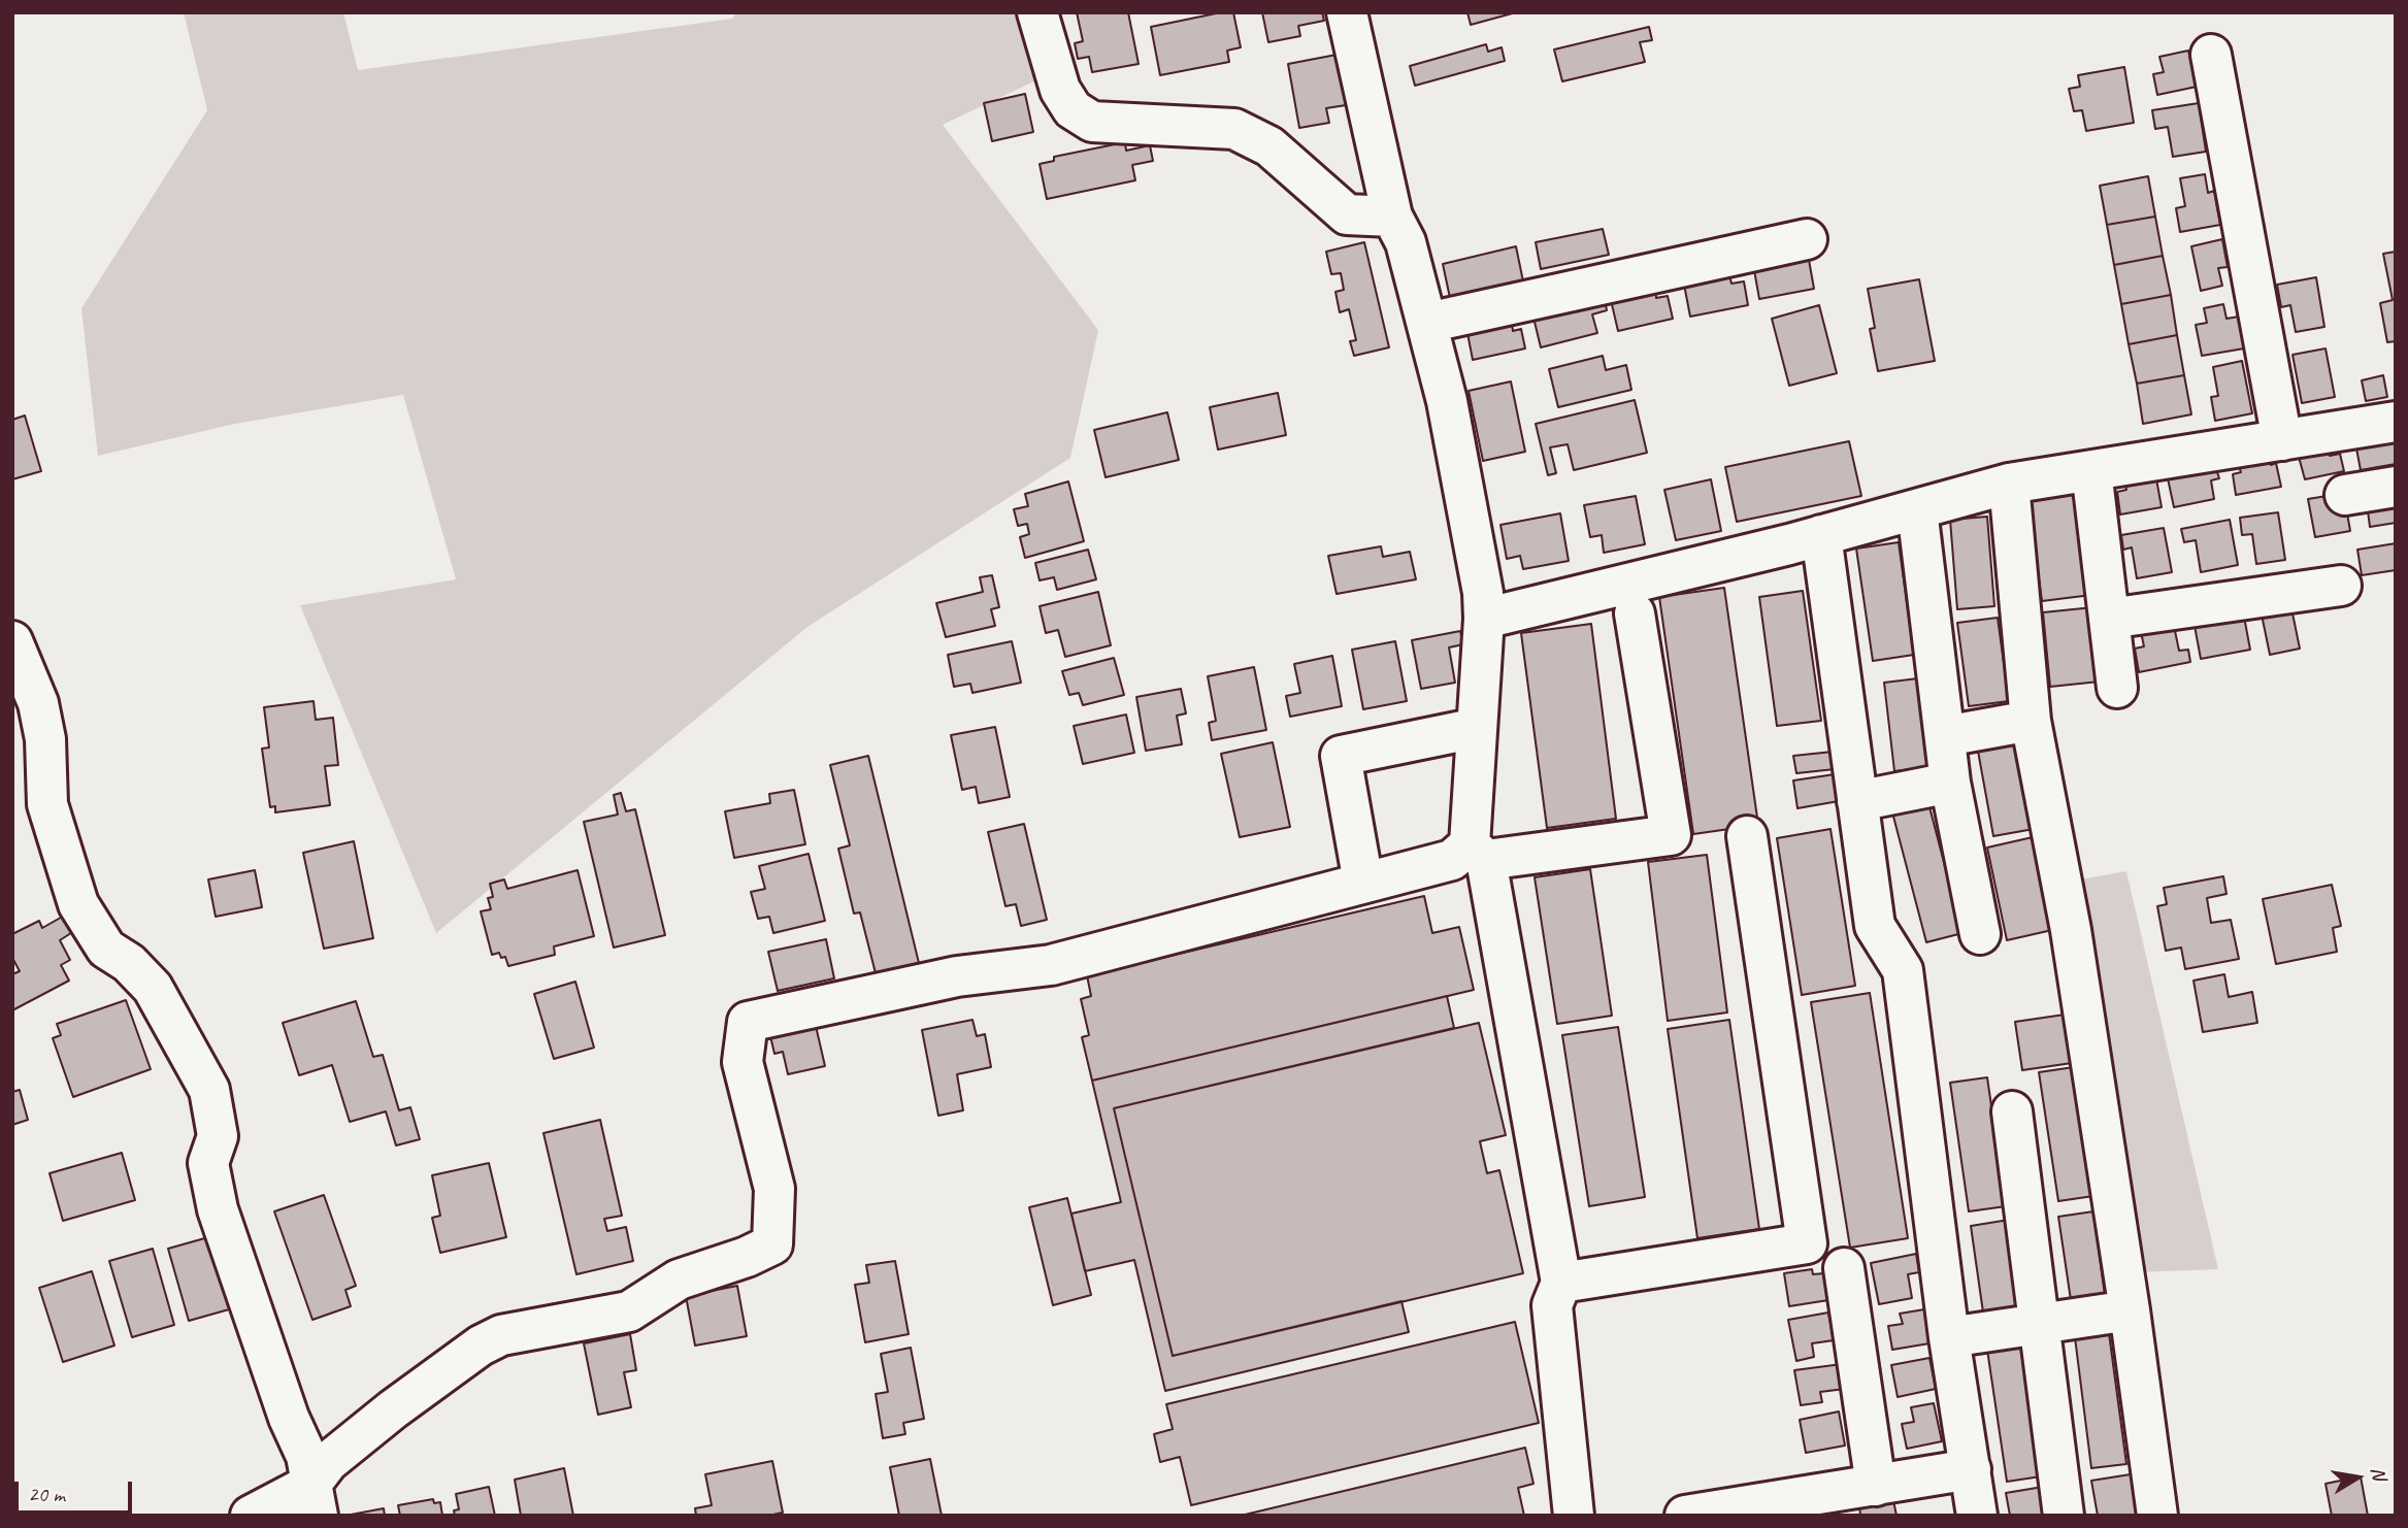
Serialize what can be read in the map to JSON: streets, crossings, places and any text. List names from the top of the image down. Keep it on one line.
{"scale_bar":"20 m","north":"right"}
